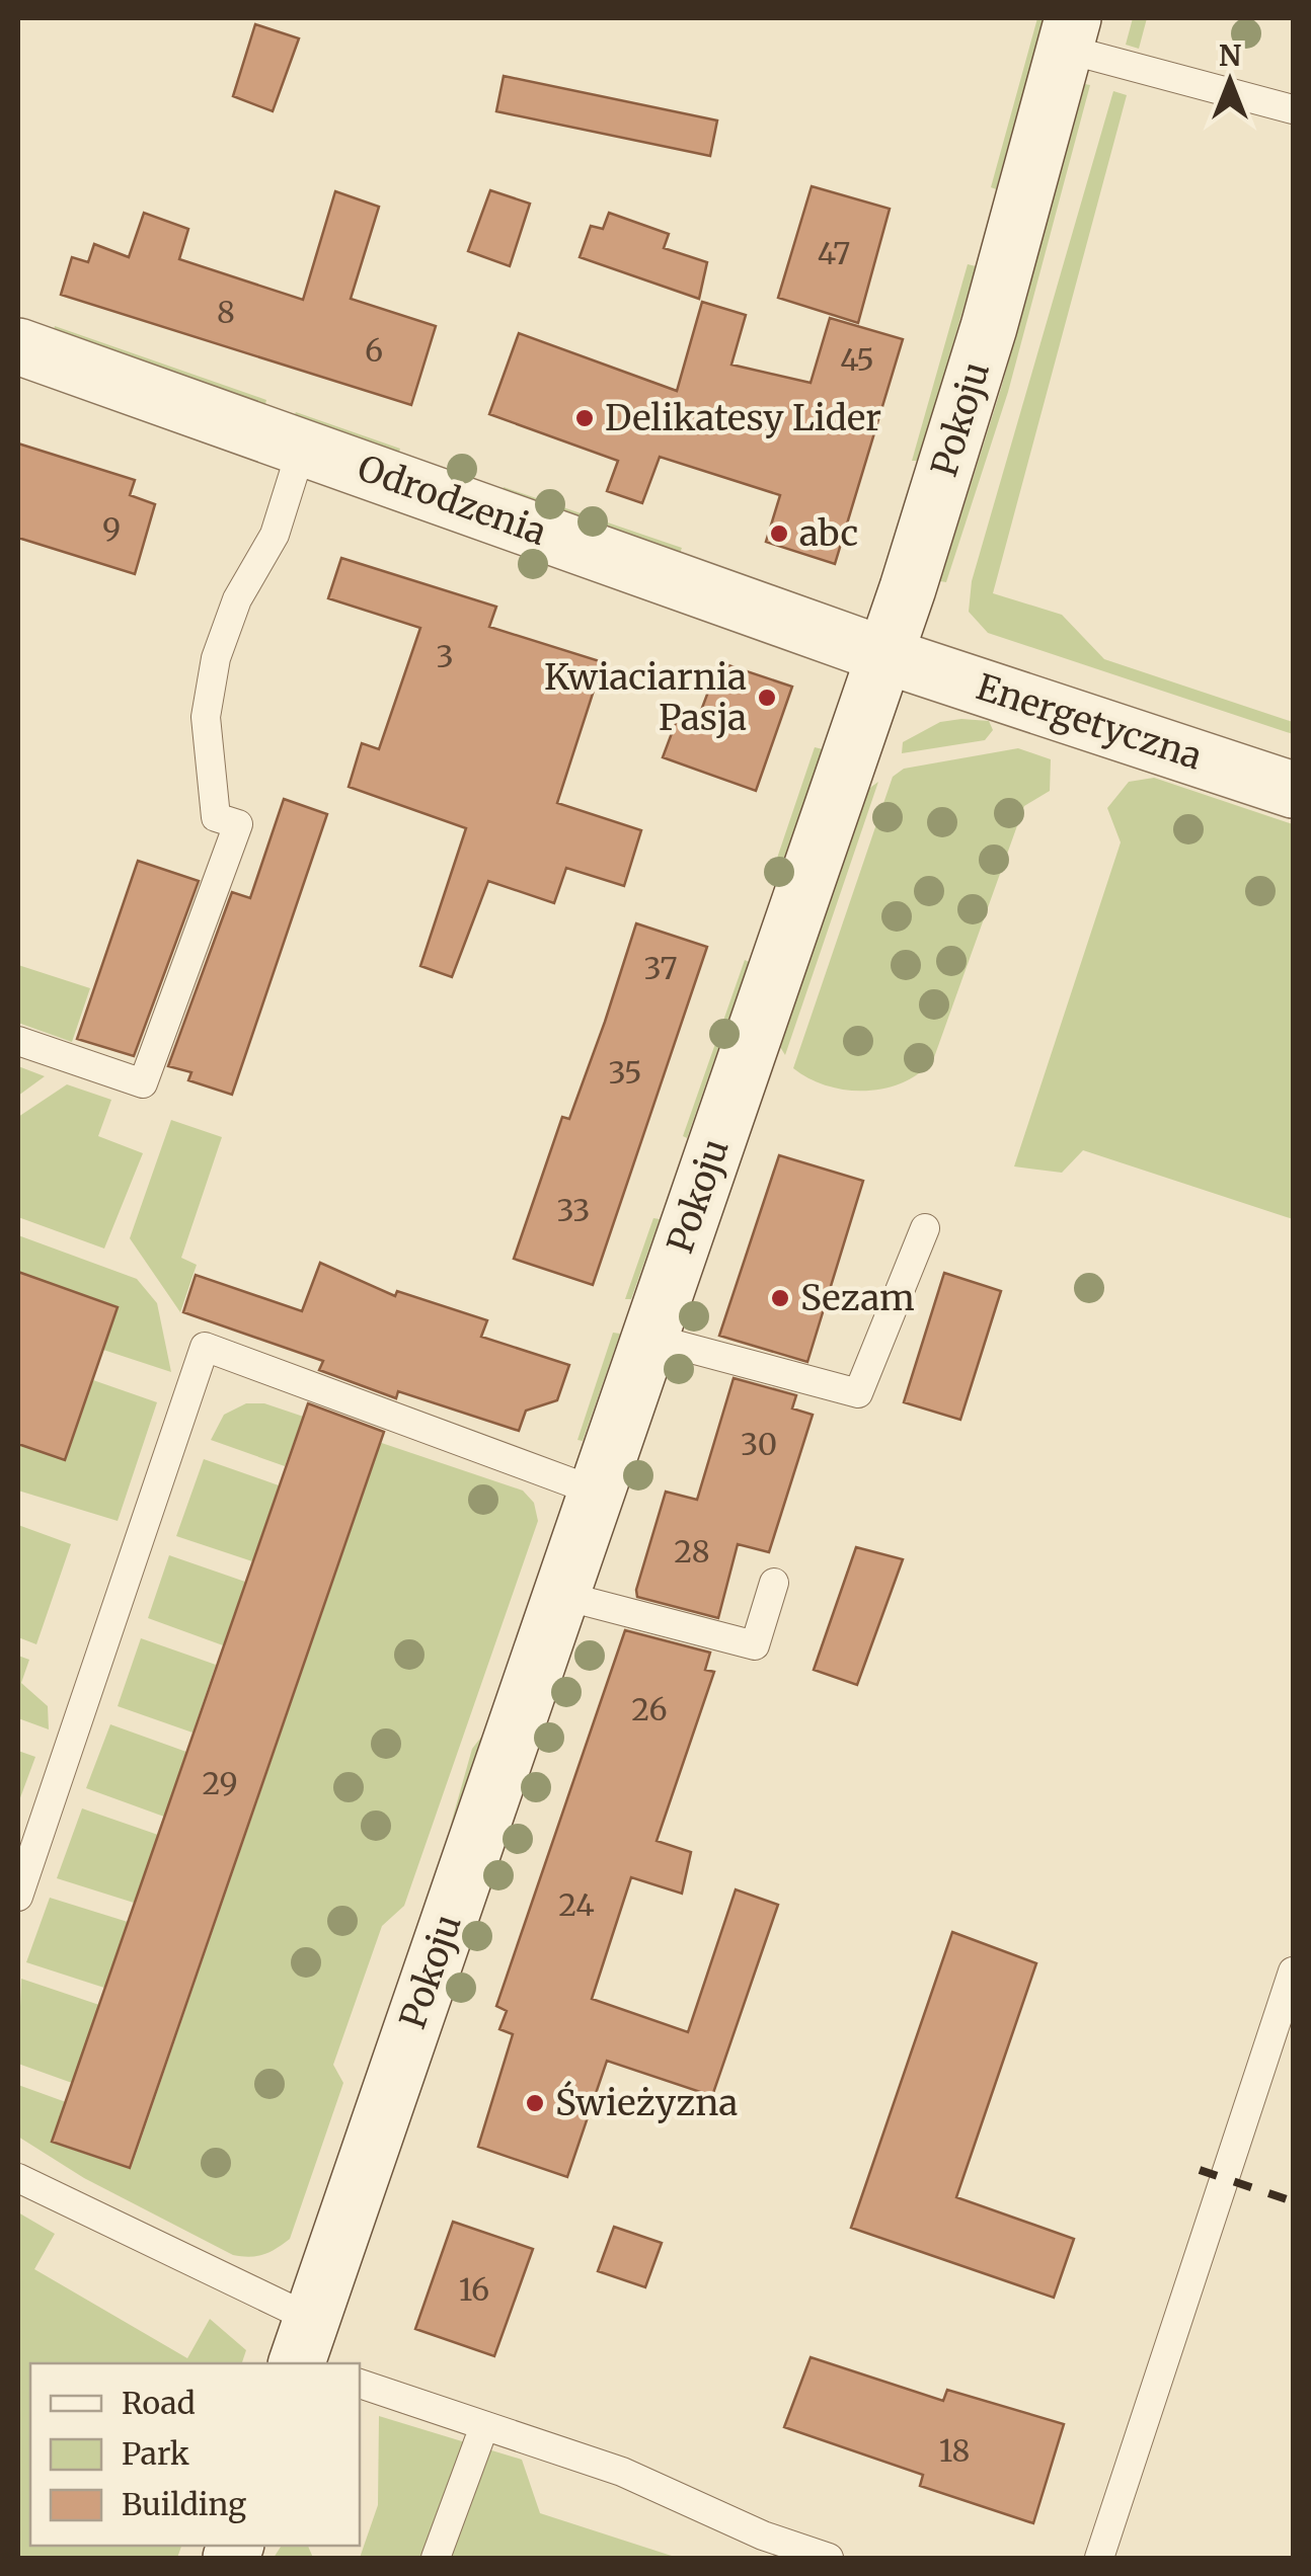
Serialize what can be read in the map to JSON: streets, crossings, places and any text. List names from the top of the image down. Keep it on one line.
{"streets":{"street":["Pokoju","Odrodzenia","Energetyczna"]},"crossings":[["Pokoju","Odrodzenia"],["Pokoju","Energetyczna"],["Odrodzenia","Energetyczna"]],"places":["Delikatesy Lider","abc","Kwiaciarnia Pasja","Sezam","Świeżyzna"],"house_numbers":["47","8","6","45","9","3","37","35","33","30","28","26","29","24","16","18"],"legend":["Road","Park","Building"],"north":"top"}
